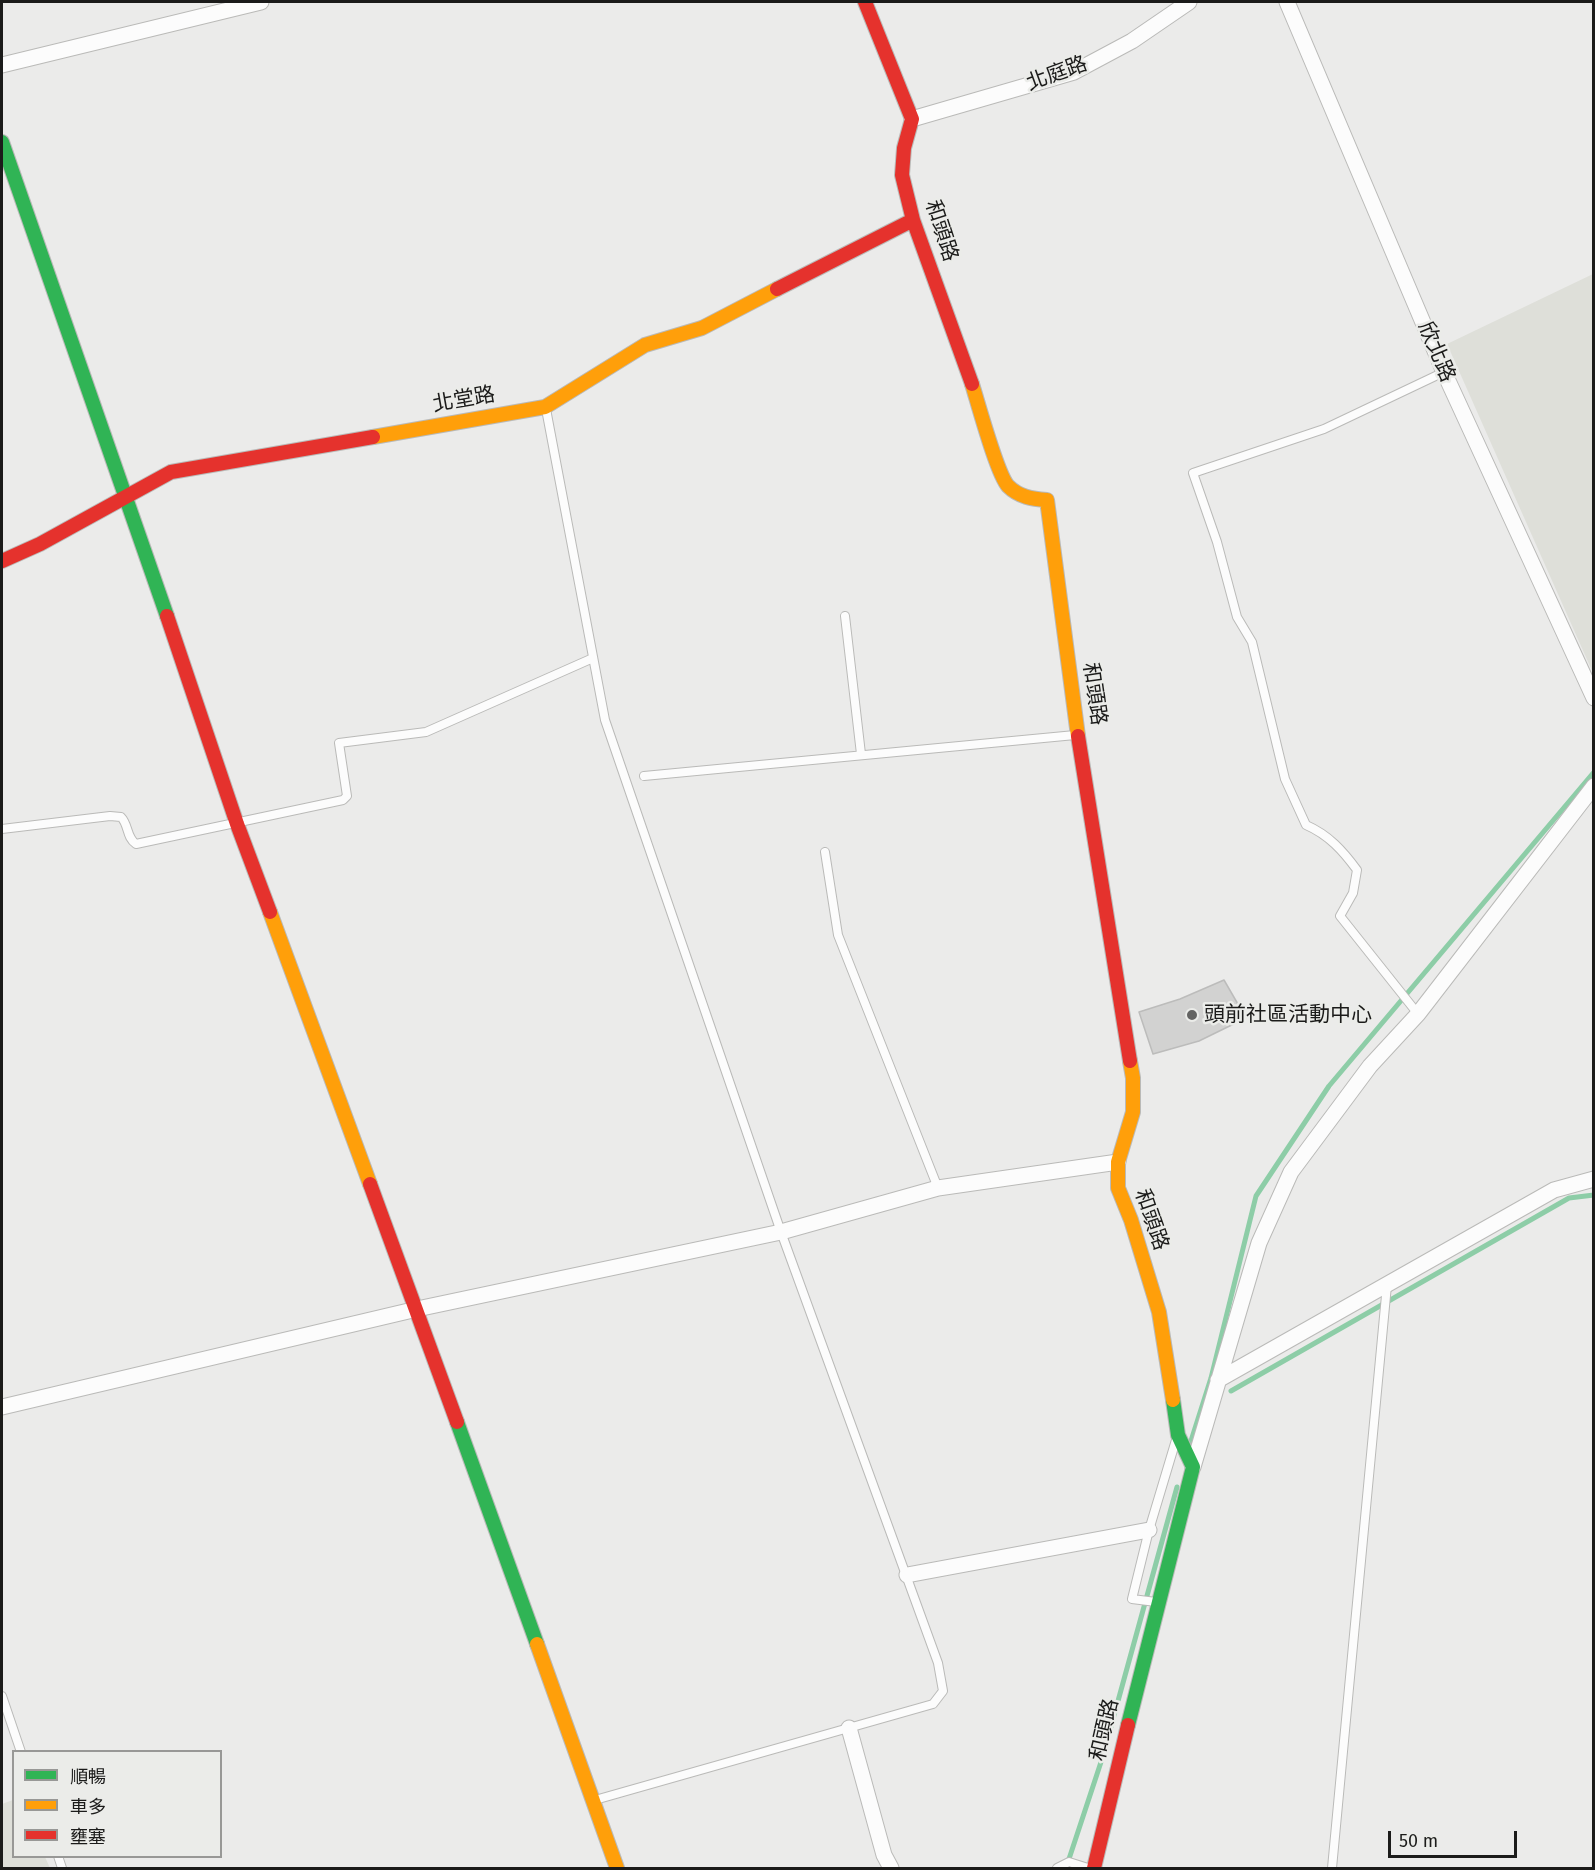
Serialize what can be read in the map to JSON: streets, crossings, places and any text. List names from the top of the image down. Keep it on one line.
{"streets":{"street":["北庭路","和頭路","欣北路","北堂路"]},"crossings":[["北庭路","和頭路"],["和頭路","北堂路"]],"places":["頭前社區活動中心"],"legend":["順暢","車多","壅塞"],"scale_bar":"50 m"}
